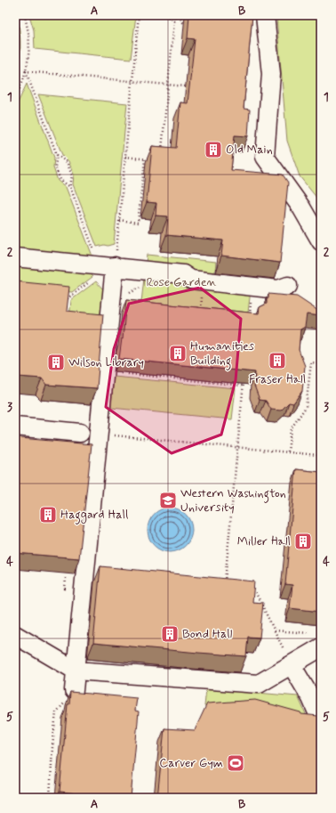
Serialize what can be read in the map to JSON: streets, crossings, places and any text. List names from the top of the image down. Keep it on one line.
{"parks":["Rose Garden"],"places":{"building":["Old Main","Humanities Building","Fraser Hall","Wilson Library","Haggard Hall","Miller Hall","Bond Hall"],"school or university":["Western Washington University"],"sports":["Carver Gym"]},"grid":{"columns":["A","B"],"rows":["1","2","3","4","5"]}}
